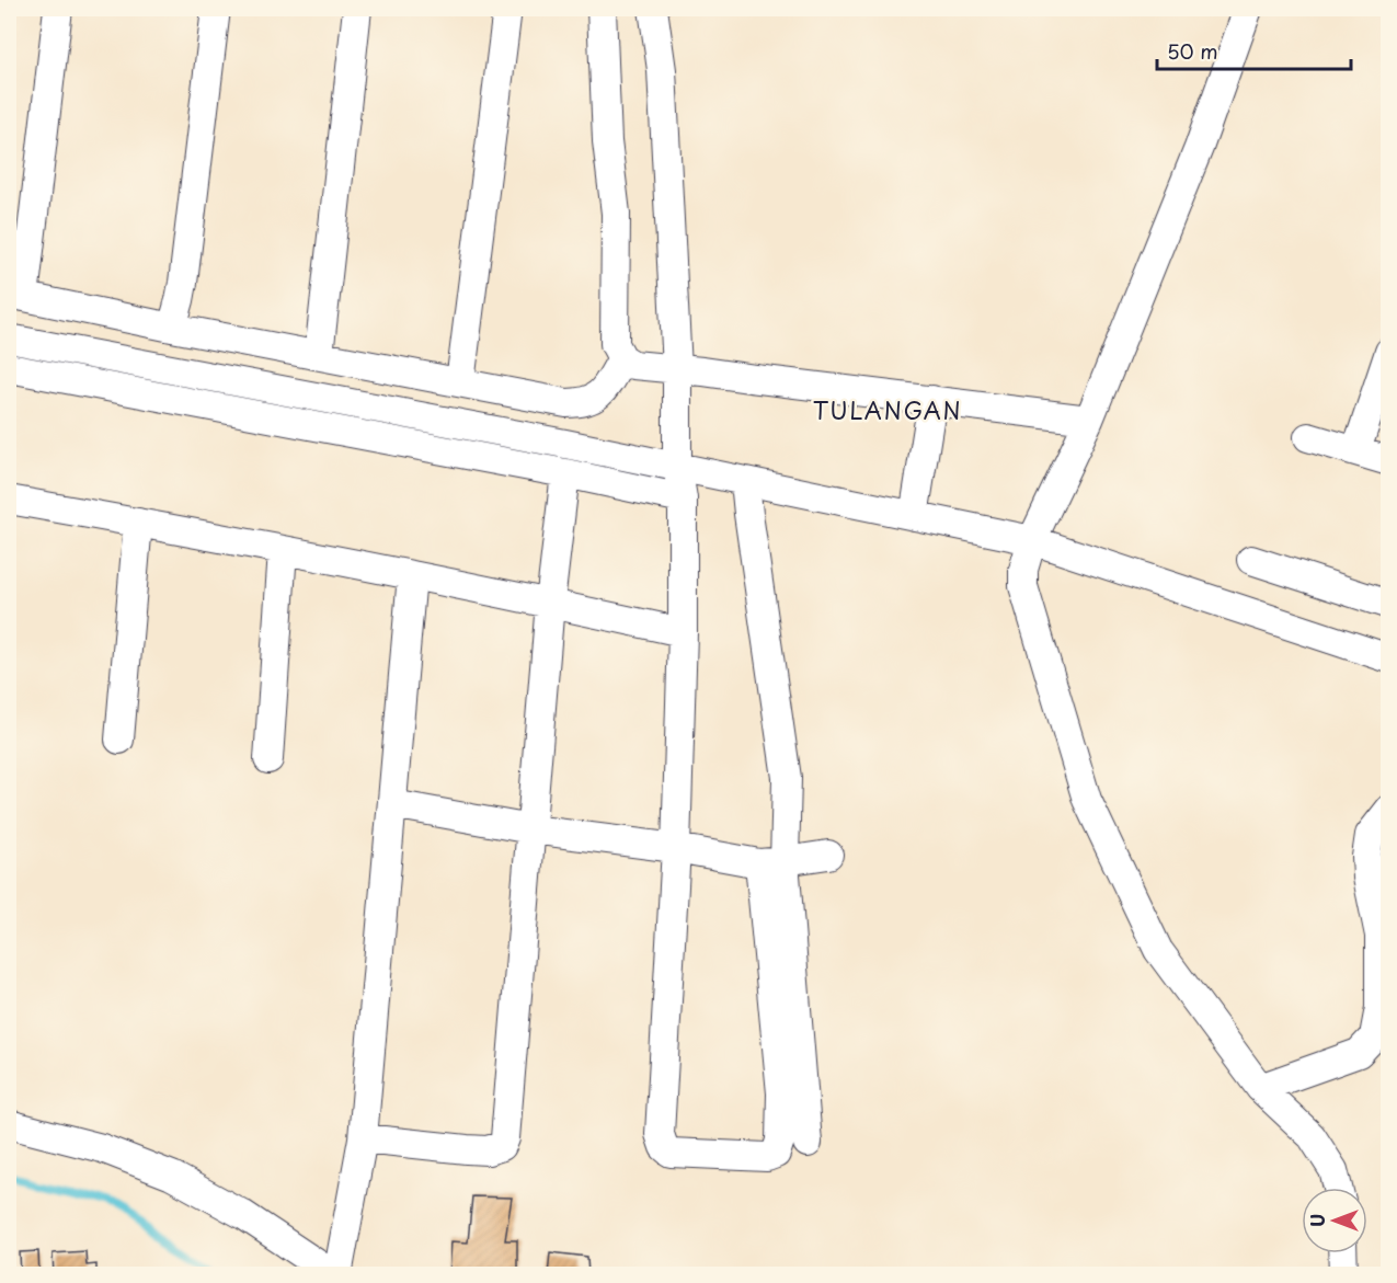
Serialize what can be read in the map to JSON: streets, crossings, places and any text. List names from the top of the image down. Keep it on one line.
{"districts":["TULANGAN"],"scale_bar":"50 m","north":"left"}
